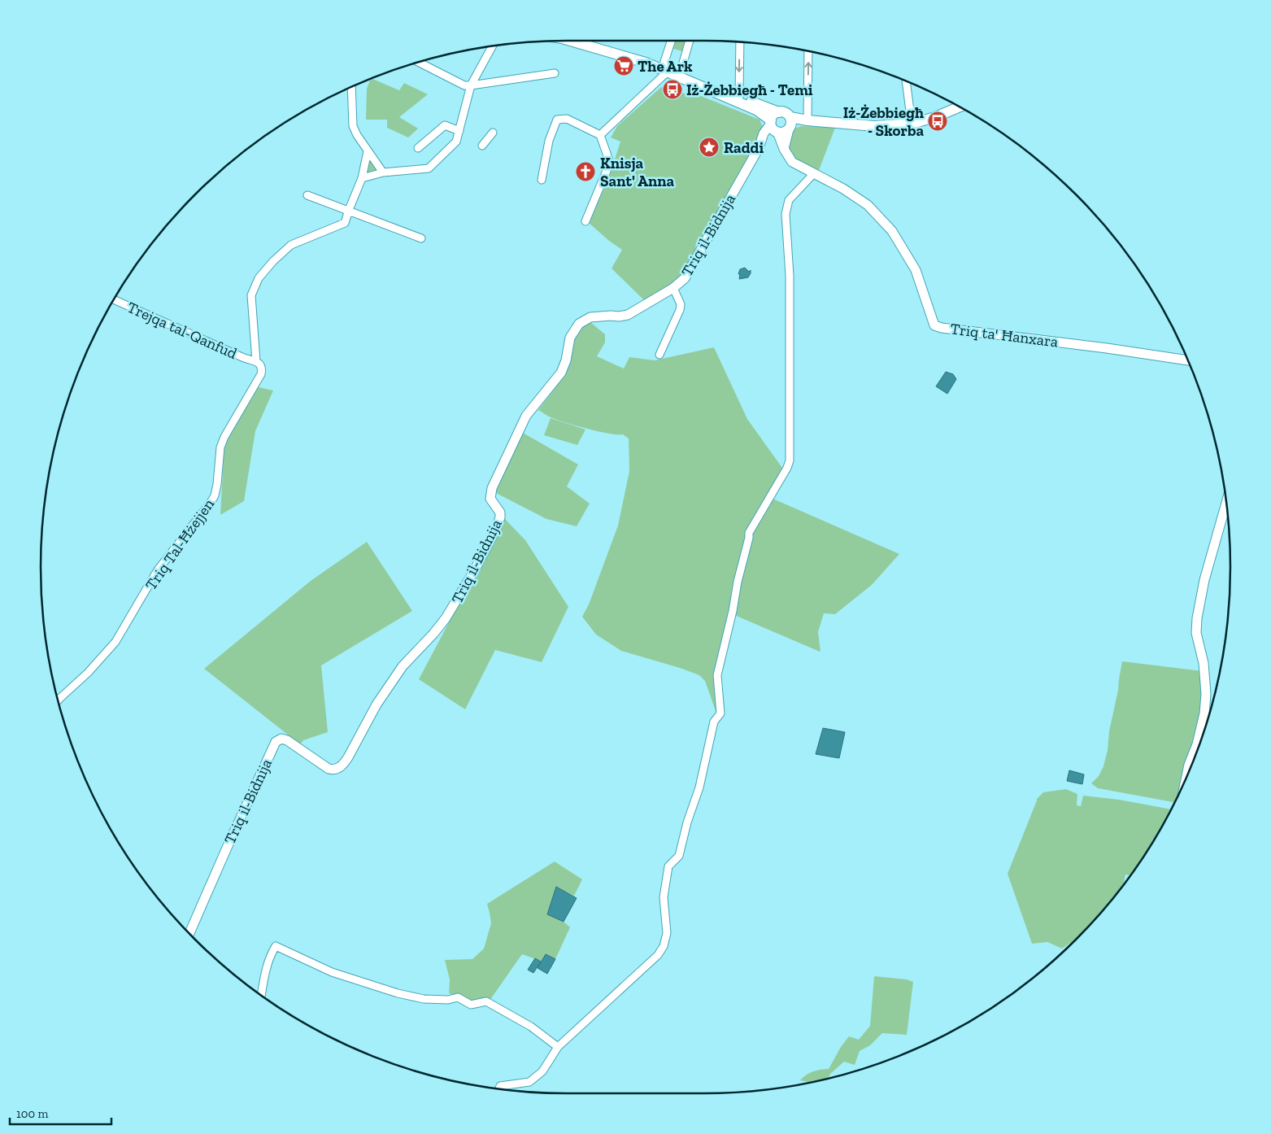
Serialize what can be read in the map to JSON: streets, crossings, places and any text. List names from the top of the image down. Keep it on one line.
{"streets":{"street":["Triq il-Bidnija","Trejqa tal-Qanfud","Triq ta' Ħanxara","Triq Tal-Ħżejjen"]},"crossings":[["Triq il-Bidnija","Triq ta' Ħanxara"],["Trejqa tal-Qanfud","Triq Tal-Ħżejjen"]],"places":{"supermarket":["The Ark"],"bus stop":["Iż-Żebbiegħ - Temi","Iż-Żebbiegħ - Skorba"],"place":["Raddi"],"church":["Knisja Sant' Anna"]},"scale_bar":"100 m"}
